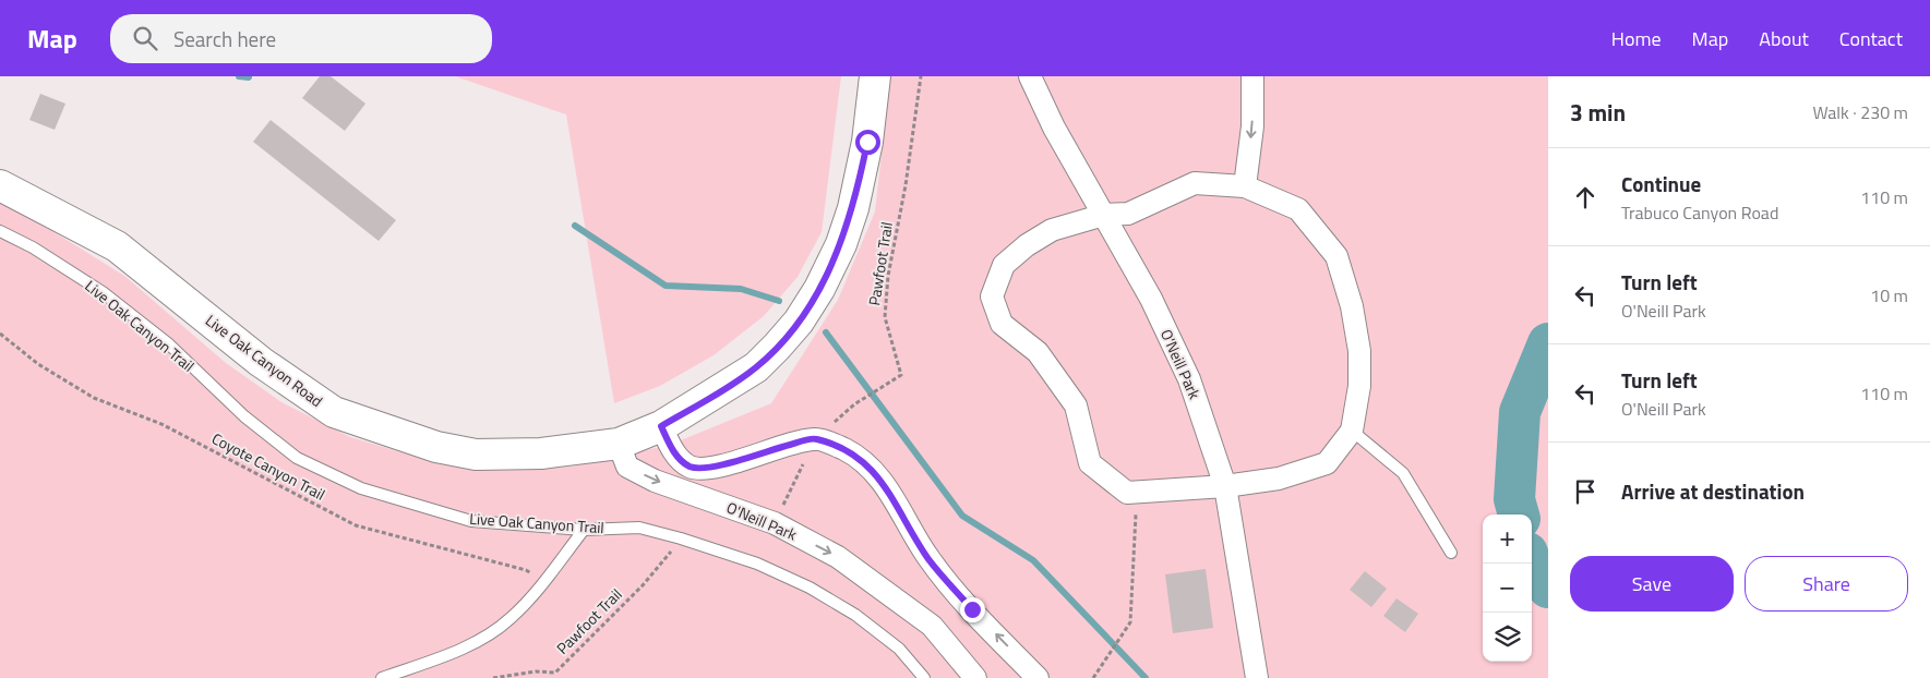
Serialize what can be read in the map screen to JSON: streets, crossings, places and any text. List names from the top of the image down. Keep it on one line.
{"streets":{"main road":["Live Oak Canyon Road"],"street":["O'Neill Park"],"lane":["Live Oak Canyon Trail"],"path":["Pawfoot Trail","Coyote Canyon Trail"]},"crossings":[["Pawfoot Trail","Live Oak Canyon Trail"],["Live Oak Canyon Road","O'Neill Park"]],"page":{"header":"Map","search":"Search here","nav":["Home","Map","About","Contact"],"heading":["3 min","Walk · 230 m"],"list":[["Continue","Trabuco Canyon Road","110 m"],["Turn left","O'Neill Park","10 m"],["Turn left","O'Neill Park","110 m"],"Arrive at destination"],"map_buttons":["+","−"],"buttons":["Save","Share"]}}
